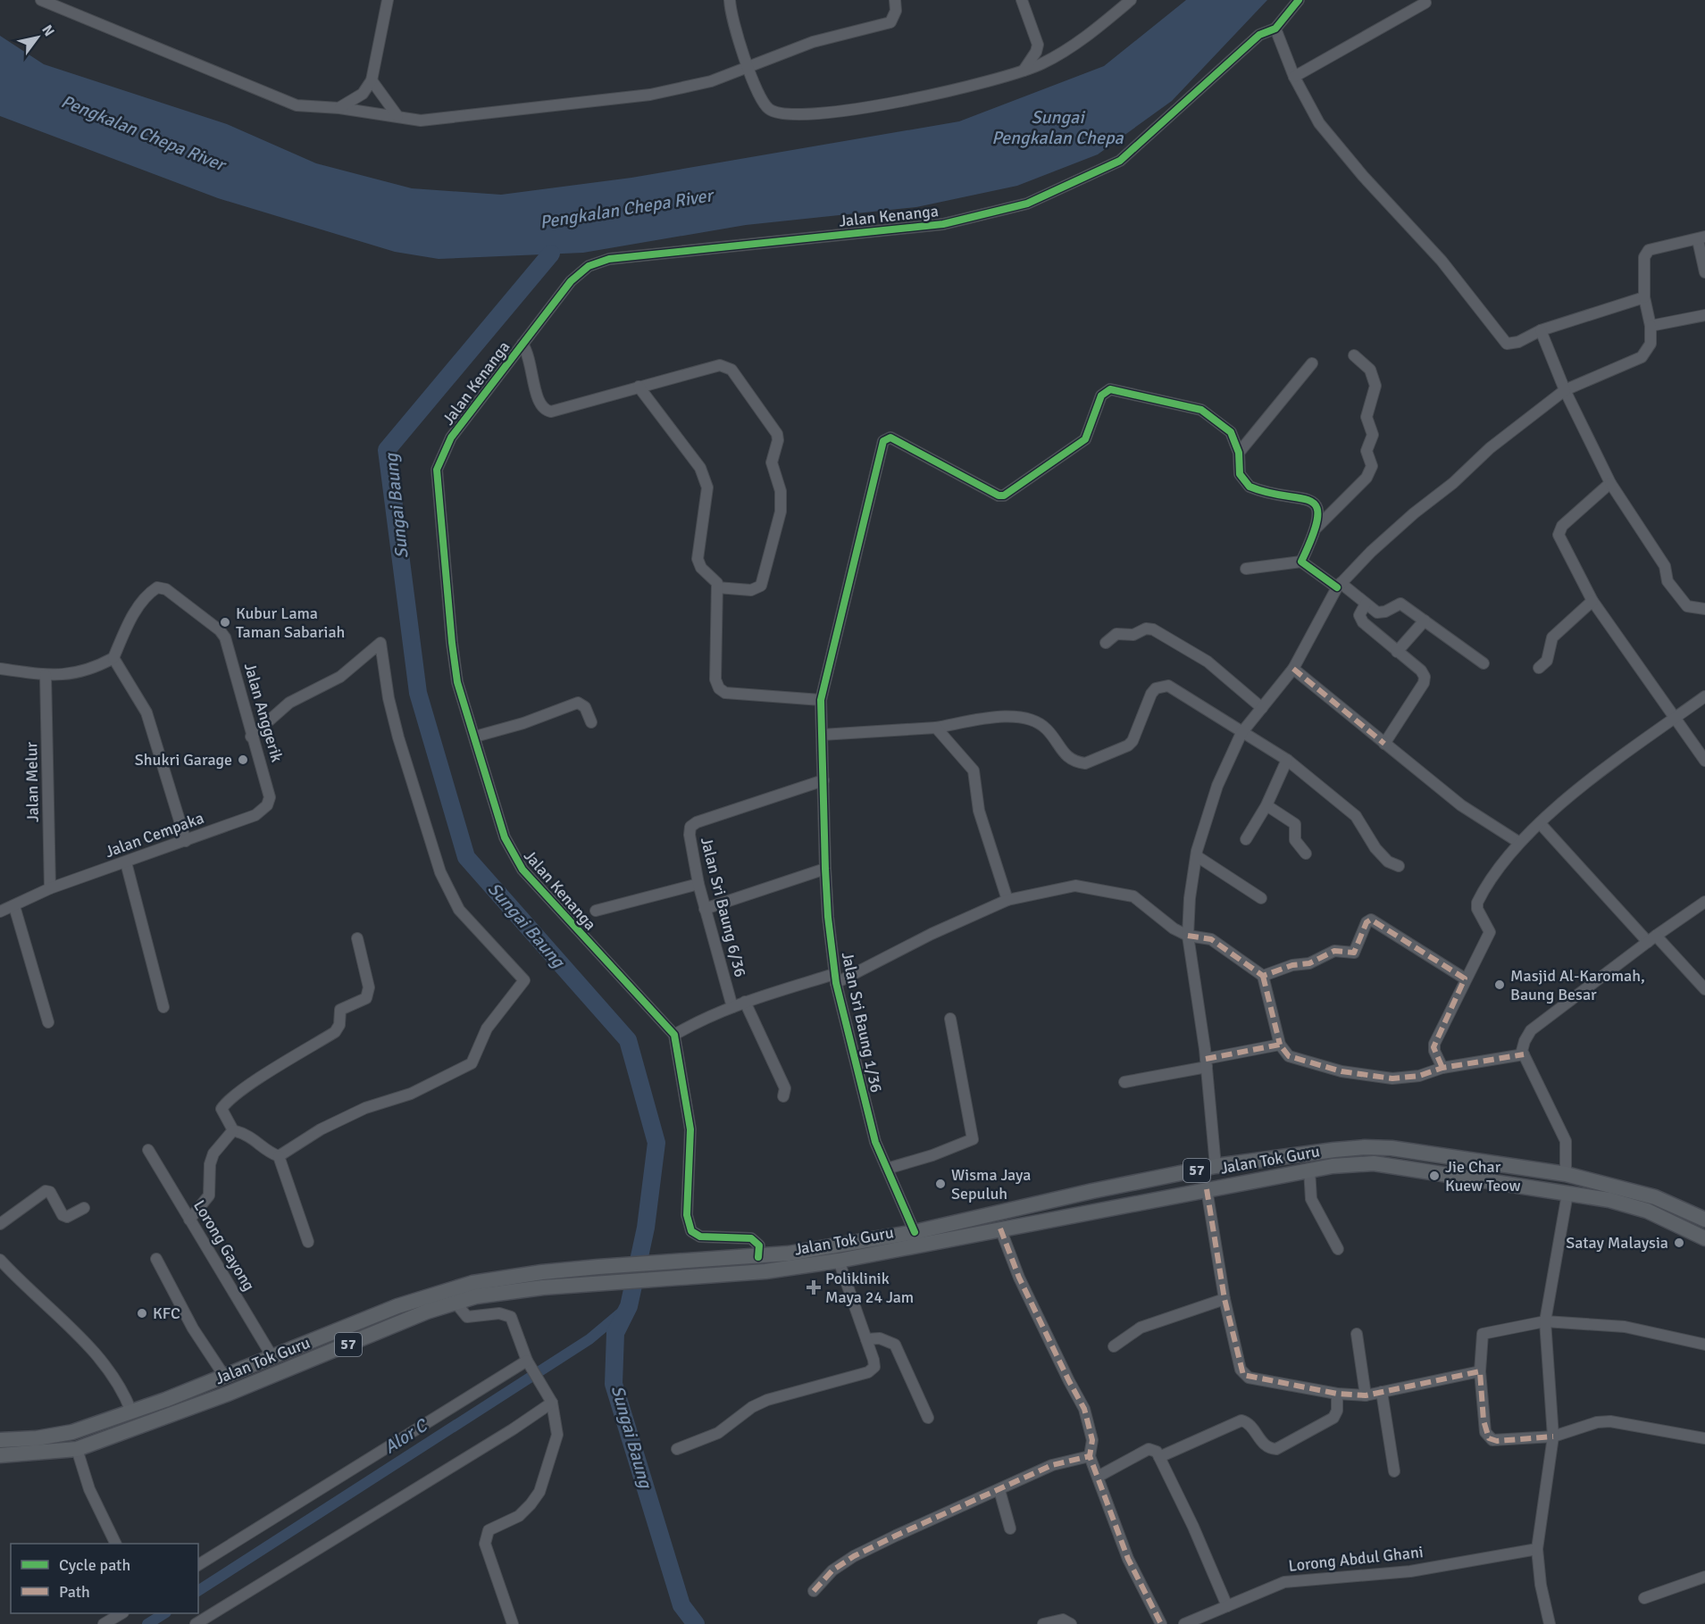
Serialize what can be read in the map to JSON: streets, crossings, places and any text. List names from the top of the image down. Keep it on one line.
{"streets":{"main road":["Jalan Tok Guru","57"],"street":["Jalan Kenanga","Jalan Anggerik","Jalan Melur","Jalan Cempaka","Jalan Sri Baung 6/36","Jalan Sri Baung 1/36","Lorong Gayong","Lorong Abdul Ghani"]},"crossings":[["Jalan Anggerik","Jalan Cempaka"],["Jalan Melur","Jalan Cempaka"],["Jalan Sri Baung 6/36","Jalan Sri Baung 1/36"],["Jalan Sri Baung 1/36","Jalan Tok Guru"],["Jalan Tok Guru","57"],["Jalan Tok Guru","Lorong Gayong"]],"water":["Sungai Pengkalan Chepa","Pengkalan Chepa River","Sungai Baung","Alor C"],"places":{"other":["Kubur Lama Taman Sabariah","Shukri Garage","Masjid Al-Karomah, Baung Besar","Jie Char Kuew Teow","Wisma Jaya Sepuluh","Satay Malaysia","KFC"],"health":["Poliklinik Maya 24 Jam"]},"legend":["Cycle path","Path"],"north":"top right"}
